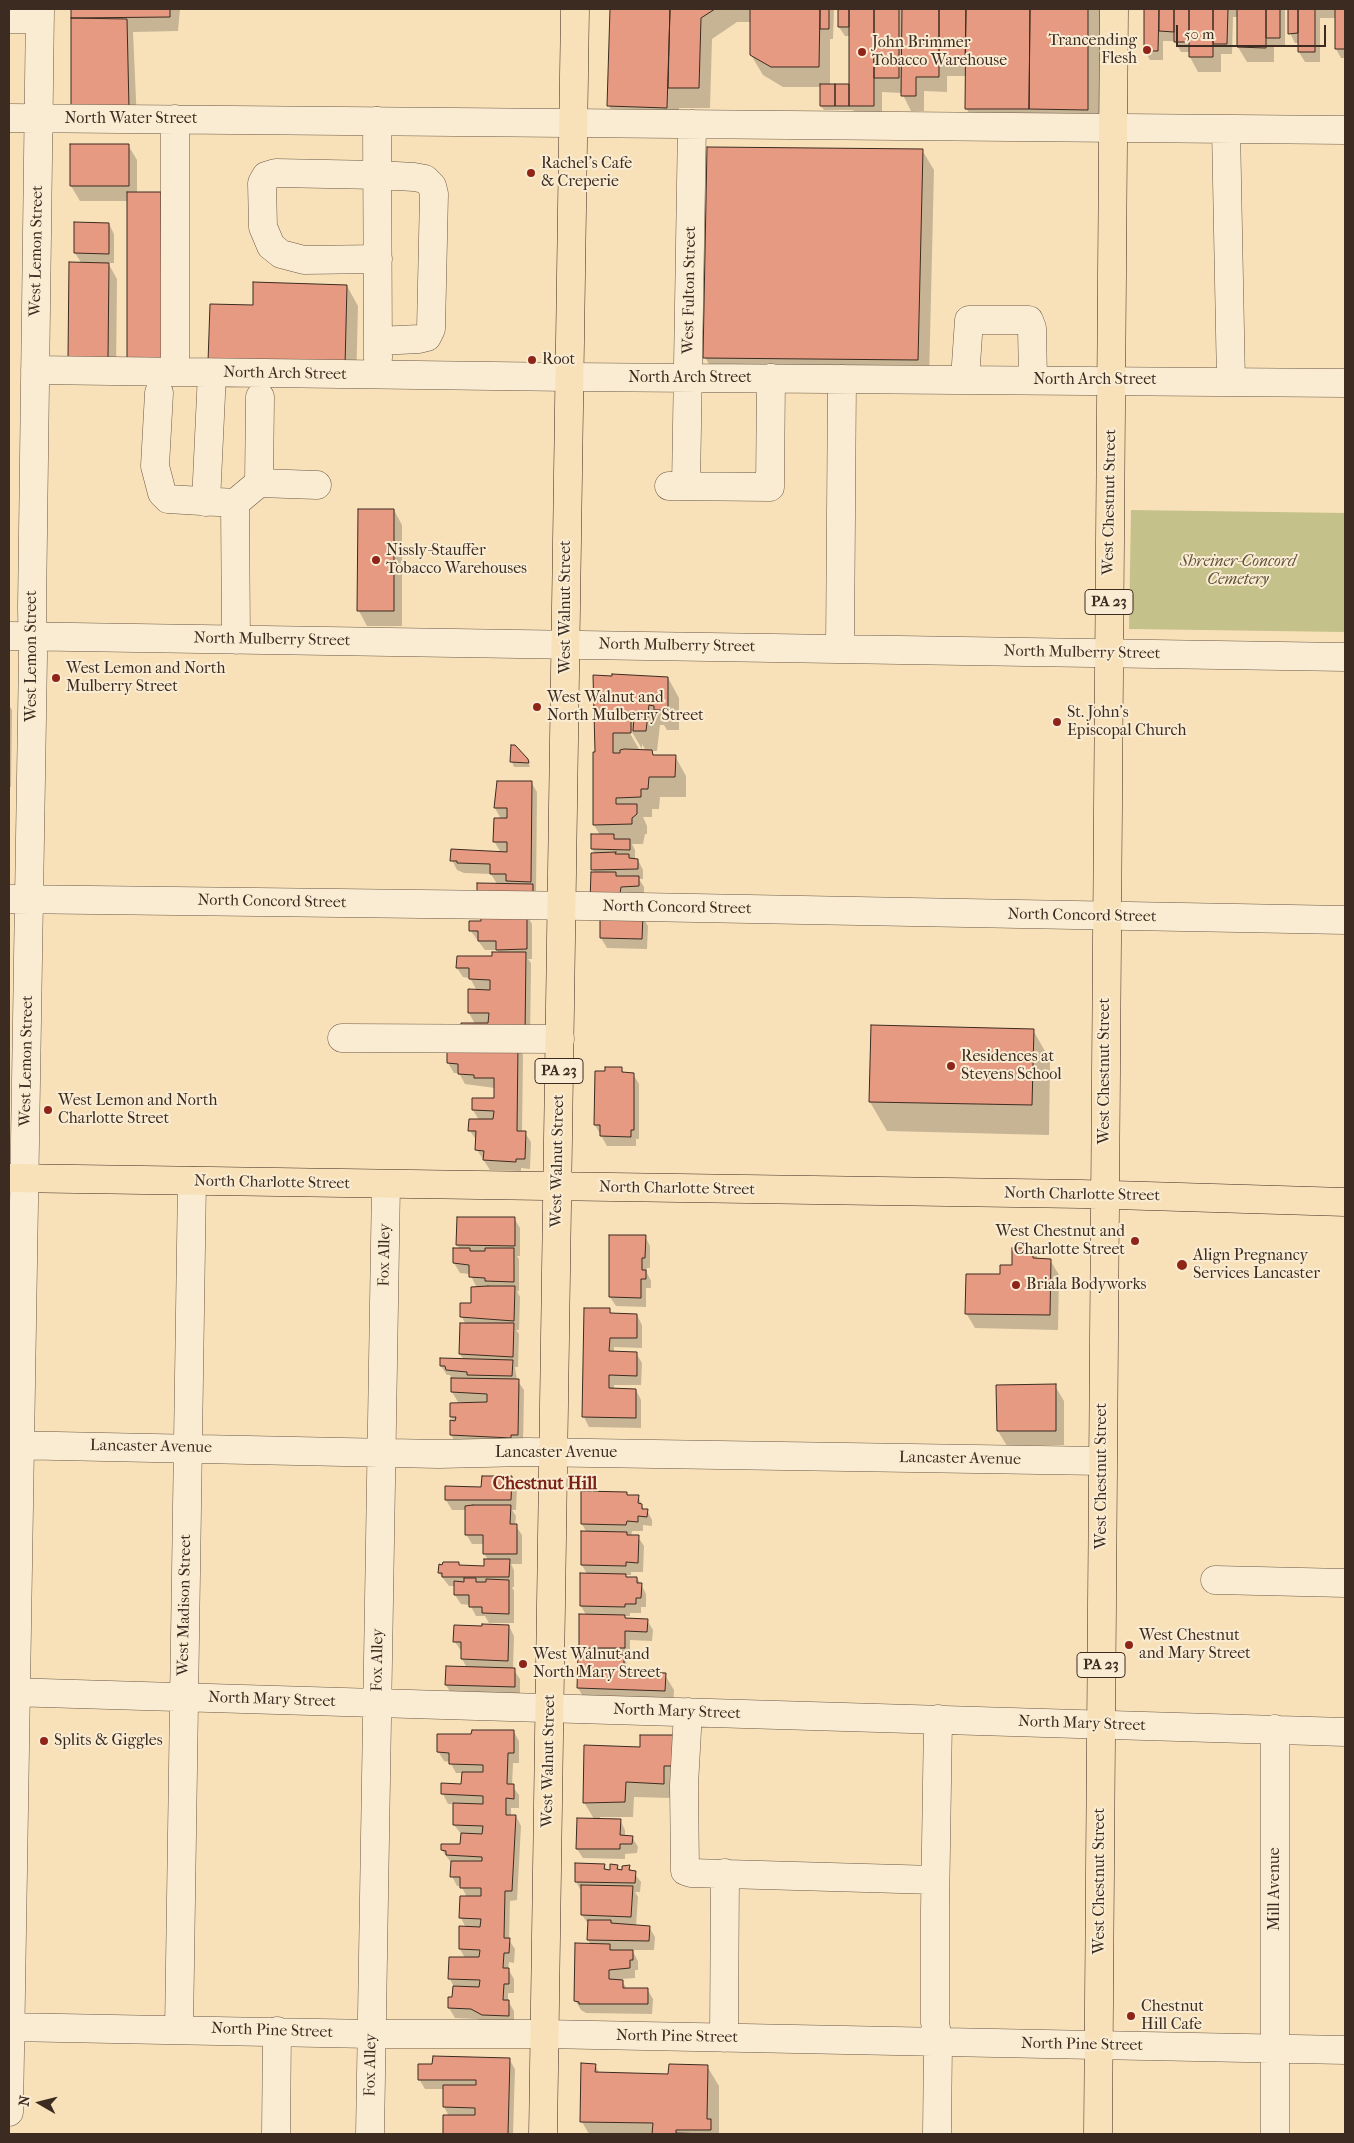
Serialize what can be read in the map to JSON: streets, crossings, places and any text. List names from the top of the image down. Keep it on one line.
{"streets":{"main road":["West Chestnut Street","PA 23","West Walnut Street","North Charlotte Street"],"street":["North Water Street","West Lemon Street","West Fulton Street","North Arch Street","North Mulberry Street","North Concord Street","Fox Alley","Lancaster Avenue","West Madison Street","North Mary Street","Mill Avenue","North Pine Street"]},"crossings":[["North Water Street","West Lemon Street"],["North Water Street","West Fulton Street"],["North Water Street","West Chestnut Street"],["North Water Street","West Walnut Street"],["West Lemon Street","North Arch Street"],["West Lemon Street","North Mulberry Street"],["West Lemon Street","North Concord Street"],["West Lemon Street","North Charlotte Street"],["West Lemon Street","Lancaster Avenue"],["West Lemon Street","North Mary Street"],["West Lemon Street","North Pine Street"],["West Fulton Street","North Arch Street"],["North Arch Street","West Chestnut Street"],["North Arch Street","West Walnut Street"],["West Chestnut Street","North Mulberry Street"],["West Chestnut Street","North Concord Street"],["West Chestnut Street","North Charlotte Street"],["West Chestnut Street","Lancaster Avenue"],["West Chestnut Street","North Mary Street"],["West Chestnut Street","North Pine Street"],["West Walnut Street","North Mulberry Street"],["West Walnut Street","North Concord Street"],["West Walnut Street","North Charlotte Street"],["West Walnut Street","Lancaster Avenue"],["West Walnut Street","North Mary Street"],["West Walnut Street","North Pine Street"],["North Charlotte Street","Fox Alley"],["North Charlotte Street","West Madison Street"],["Fox Alley","Lancaster Avenue"],["Fox Alley","North Mary Street"],["Fox Alley","North Pine Street"],["Lancaster Avenue","West Madison Street"],["West Madison Street","North Mary Street"],["West Madison Street","North Pine Street"],["North Mary Street","Mill Avenue"],["Mill Avenue","North Pine Street"]],"districts":["Chestnut Hill"],"parks":["Shreiner-Concord Cemetery"],"places":["Trancending Flesh","John Brimmer Tobacco Warehouse","Rachel's Cafe & Creperie","Root","Nissly-Stauffer Tobacco Warehouses","West Lemon and North Mulberry Street","West Walnut and North Mulberry Street","St. John's Episcopal Church","Residences at Stevens School","West Lemon and North Charlotte Street","West Chestnut and Charlotte Street","Align Pregnancy Services Lancaster","Briala Bodyworks","West Chestnut and Mary Street","West Walnut and North Mary Street","Splits & Giggles","Chestnut Hill Cafe"],"scale_bar":"50 m","north":"left"}
